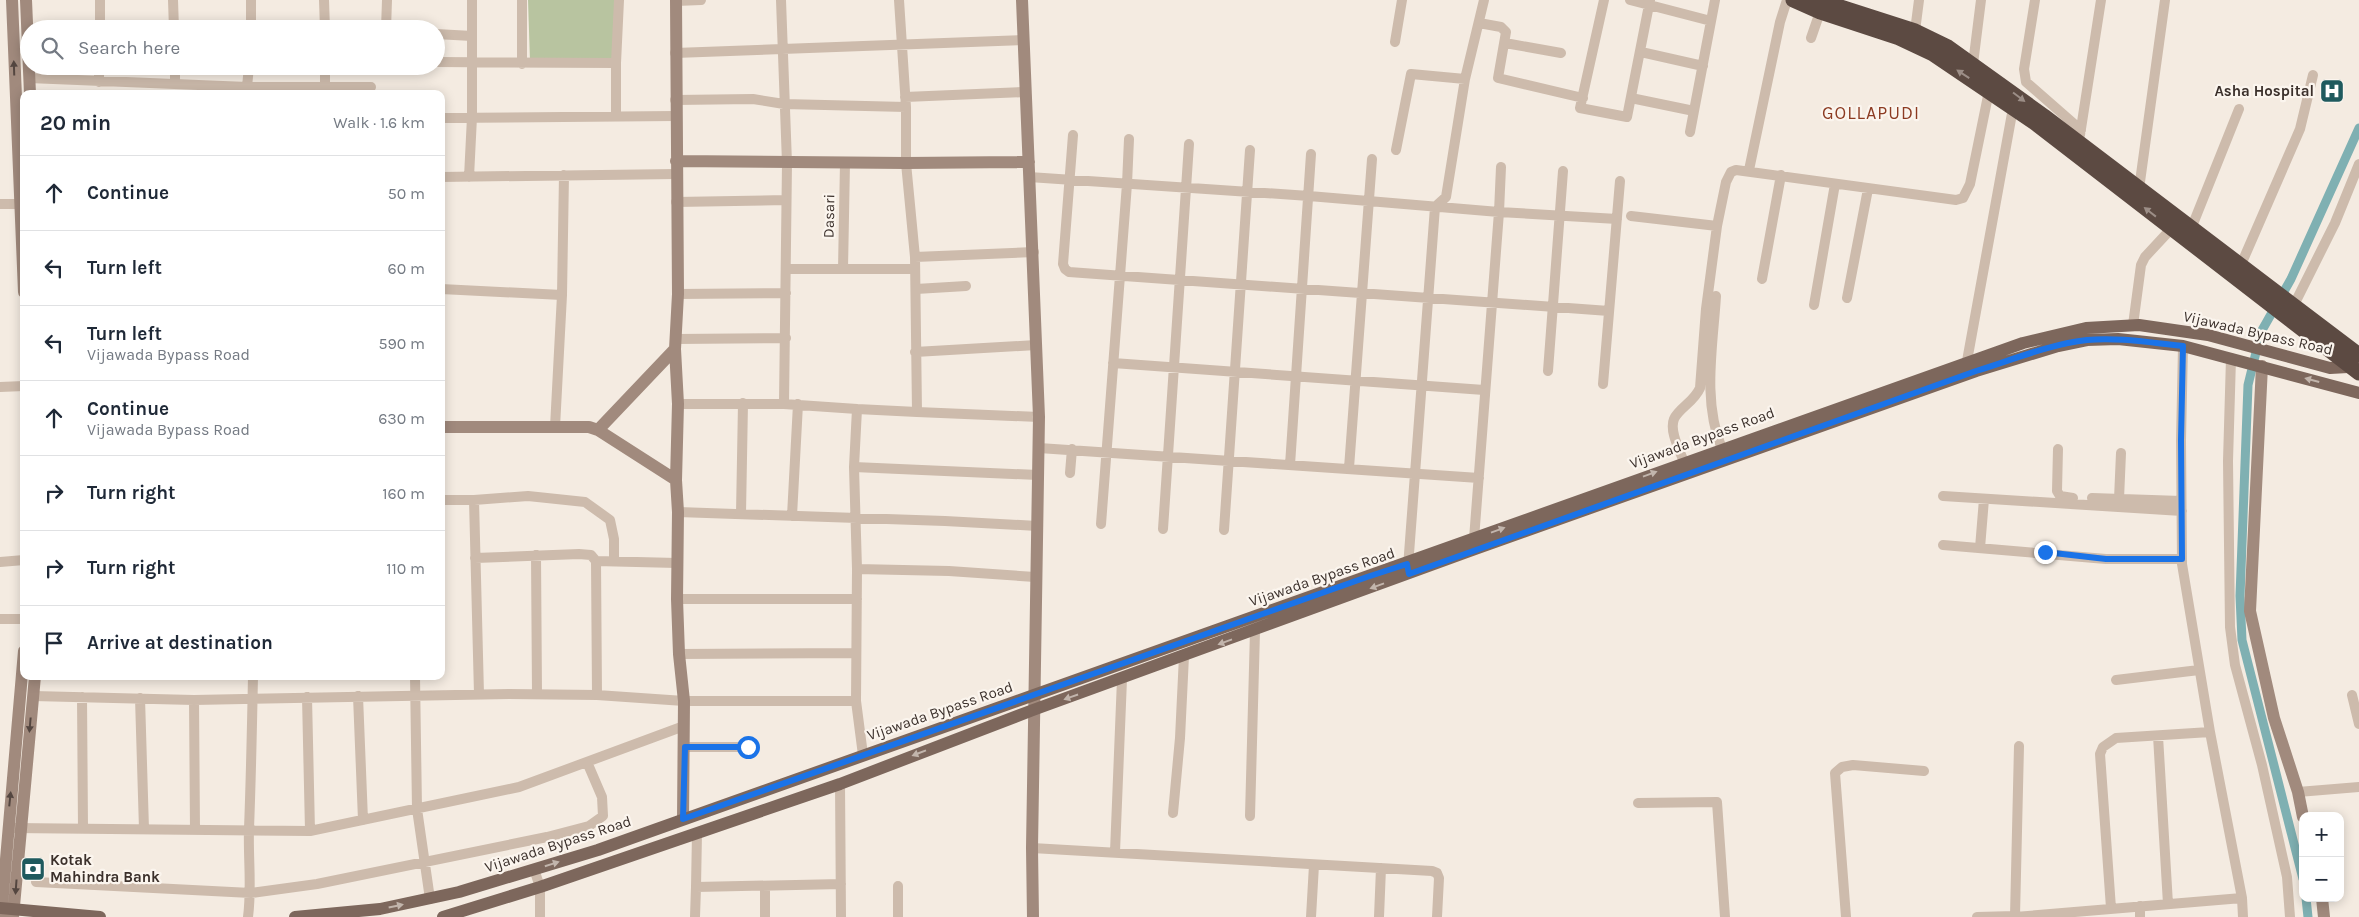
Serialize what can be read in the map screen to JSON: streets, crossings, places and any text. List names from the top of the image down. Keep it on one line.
{"streets":{"main road":["Vijawada Bypass Road"],"street":["Dasari"]},"districts":["GOLLAPUDI"],"places":{"hospital":["Asha Hospital"],"bank":["Kotak Mahindra Bank"]},"page":{"search":"Search here","heading":["20 min","Walk · 1.6 km"],"list":[["Continue","50 m"],["Turn left","60 m"],["Turn left","Vijawada Bypass Road","590 m"],["Continue","Vijawada Bypass Road","630 m"],["Turn right","160 m"],["Turn right","110 m"],"Arrive at destination"],"map_buttons":["+","−"]}}
